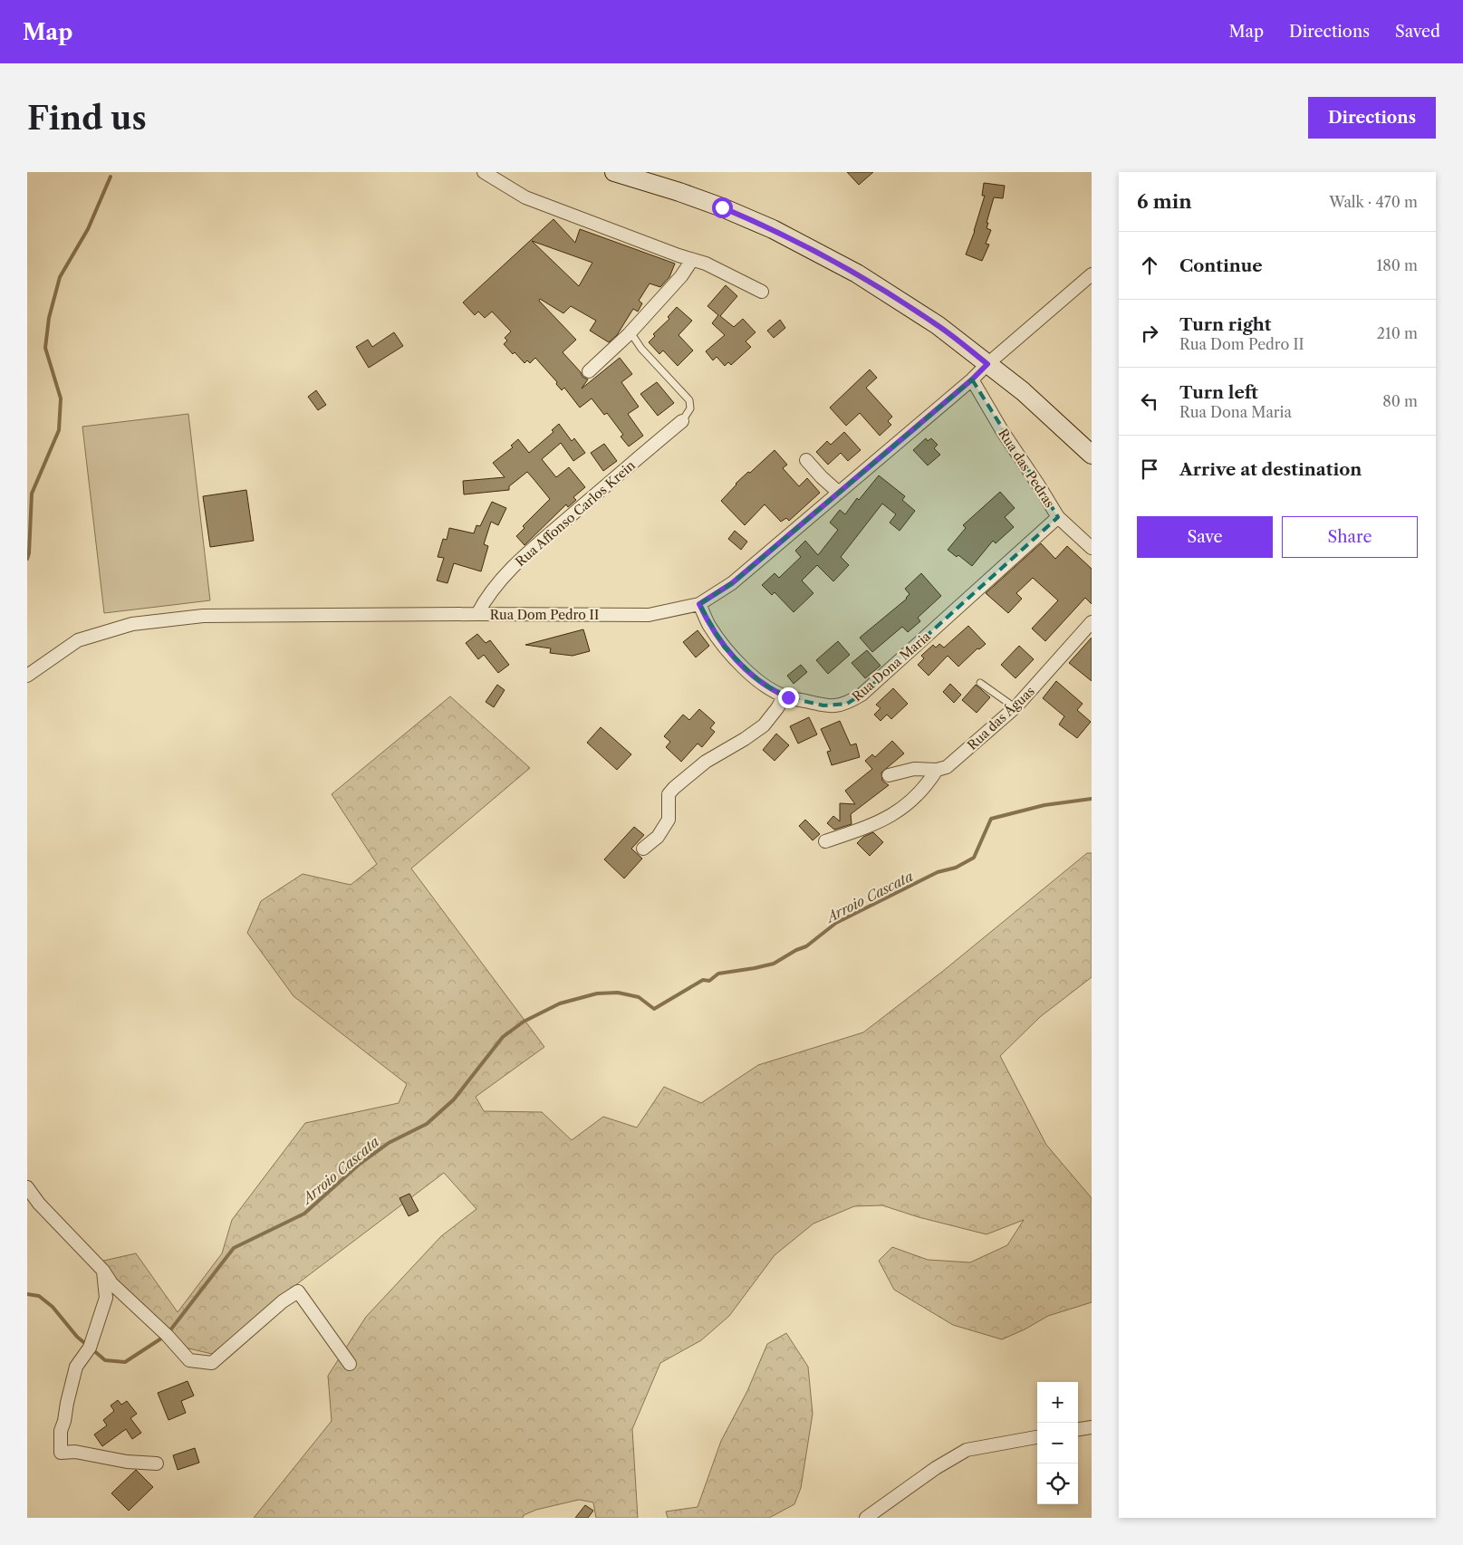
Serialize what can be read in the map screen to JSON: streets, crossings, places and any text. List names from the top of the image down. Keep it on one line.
{"streets":{"street":["Rua das Pedras","Rua Affonso Carlos Krein","Rua Dom Pedro II","Rua Dona Maria","Rua das Águas"]},"crossings":[["Rua das Pedras","Rua Dom Pedro II"],["Rua das Pedras","Rua Dona Maria"],["Rua Affonso Carlos Krein","Rua Dom Pedro II"],["Rua Dom Pedro II","Rua Dona Maria"]],"water":["Arroio Cascata"],"page":{"header":"Map","nav":["Map","Directions","Saved"],"buttons":["Directions",["Save","Share"]],"title":"Find us","heading":["6 min","Walk · 470 m"],"list":[["Continue","180 m"],["Turn right","Rua Dom Pedro II","210 m"],["Turn left","Rua Dona Maria","80 m"],"Arrive at destination"],"map_buttons":["+","−"]}}
